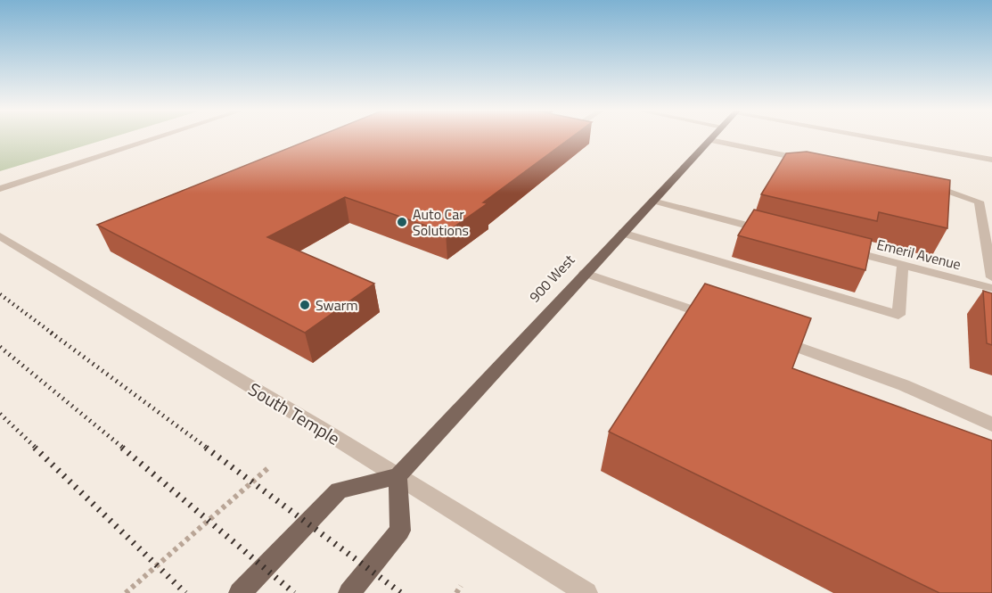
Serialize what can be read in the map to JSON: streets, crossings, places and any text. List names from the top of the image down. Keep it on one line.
{"streets":{"main road":["900 West"],"street":["Emeril Avenue","South Temple"]},"crossings":[["900 West","South Temple"]],"places":["Auto Car Solutions","Swarm"]}
